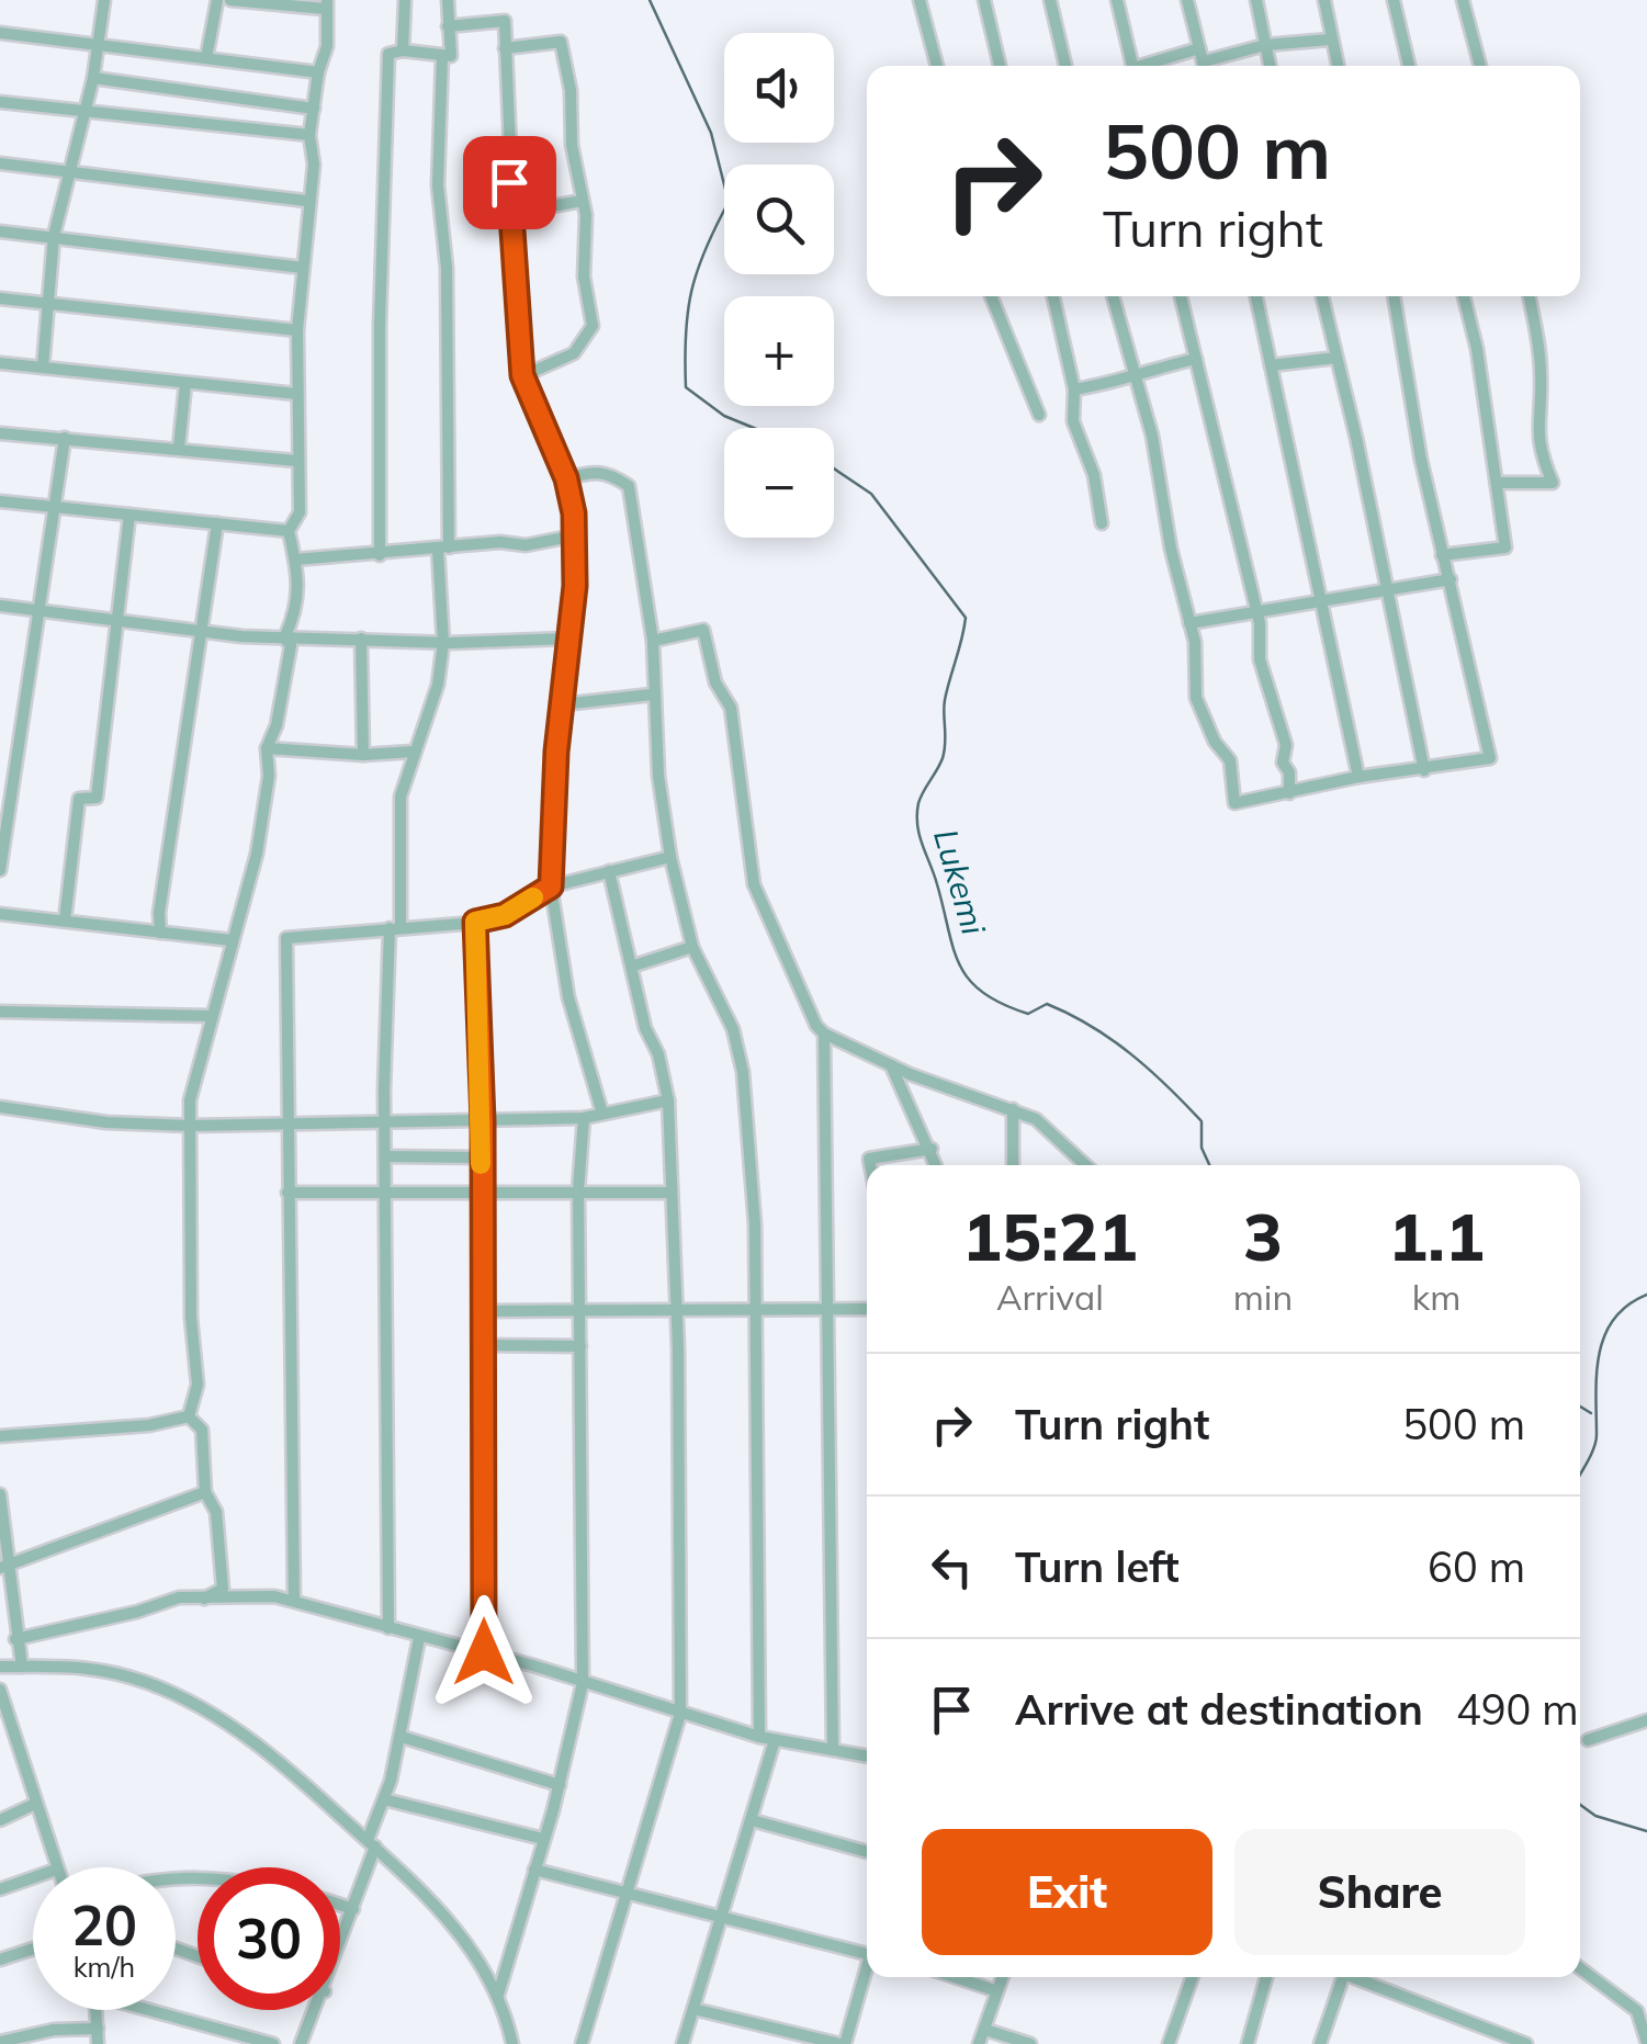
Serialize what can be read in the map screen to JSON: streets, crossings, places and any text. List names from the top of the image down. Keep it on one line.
{"water":["Lukemi"],"page":{"map_buttons":["+","−"],"turn":["500 m","Turn right"],"eta":["15:21","Arrival","3","min","1.1","km"],"list":[{"name":"Turn right","value":"500 m"},{"name":"Turn left","value":"60 m"},{"name":"Arrive at destination","value":"490 m"}],"buttons":["Exit","Share"],"speed":"20 km/h","limit":"30"}}
